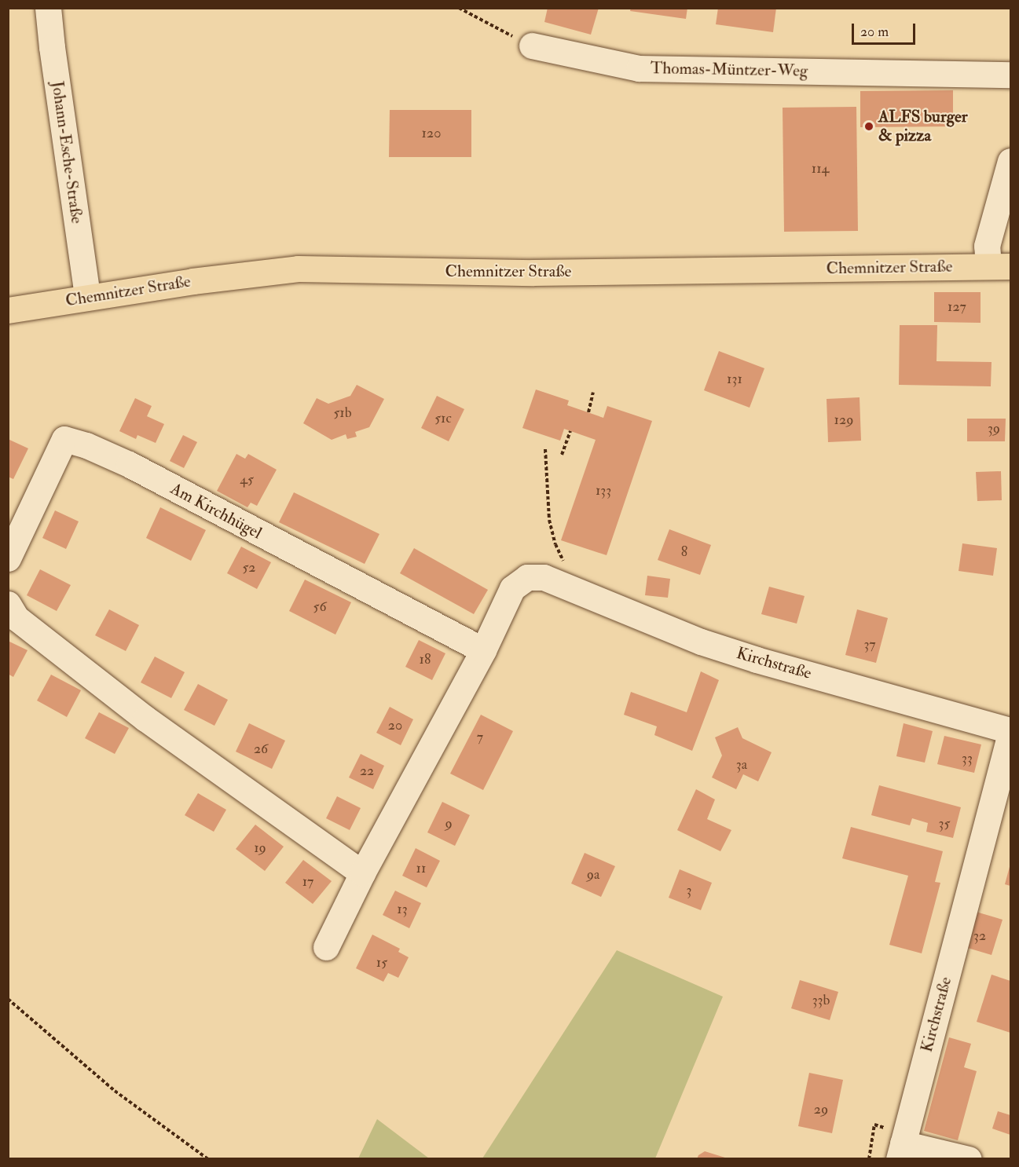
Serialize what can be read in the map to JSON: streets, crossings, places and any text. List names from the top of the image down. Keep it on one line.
{"streets":{"main road":["Chemnitzer Straße"],"street":["Thomas-Müntzer-Weg","Johann-Esche-Straße","Am Kirchhügel","Kirchstraße"]},"crossings":[["Johann-Esche-Straße","Chemnitzer Straße"]],"places":["ALFS burger & pizza"],"house_numbers":["120","114","127","131","51b","51c","129","39","45","133","8","52","56","37","18","20","7","26","33","3a","22","9","35","19","11","9a","17","3","13","32","15","33b","29"],"scale_bar":"20 m"}
